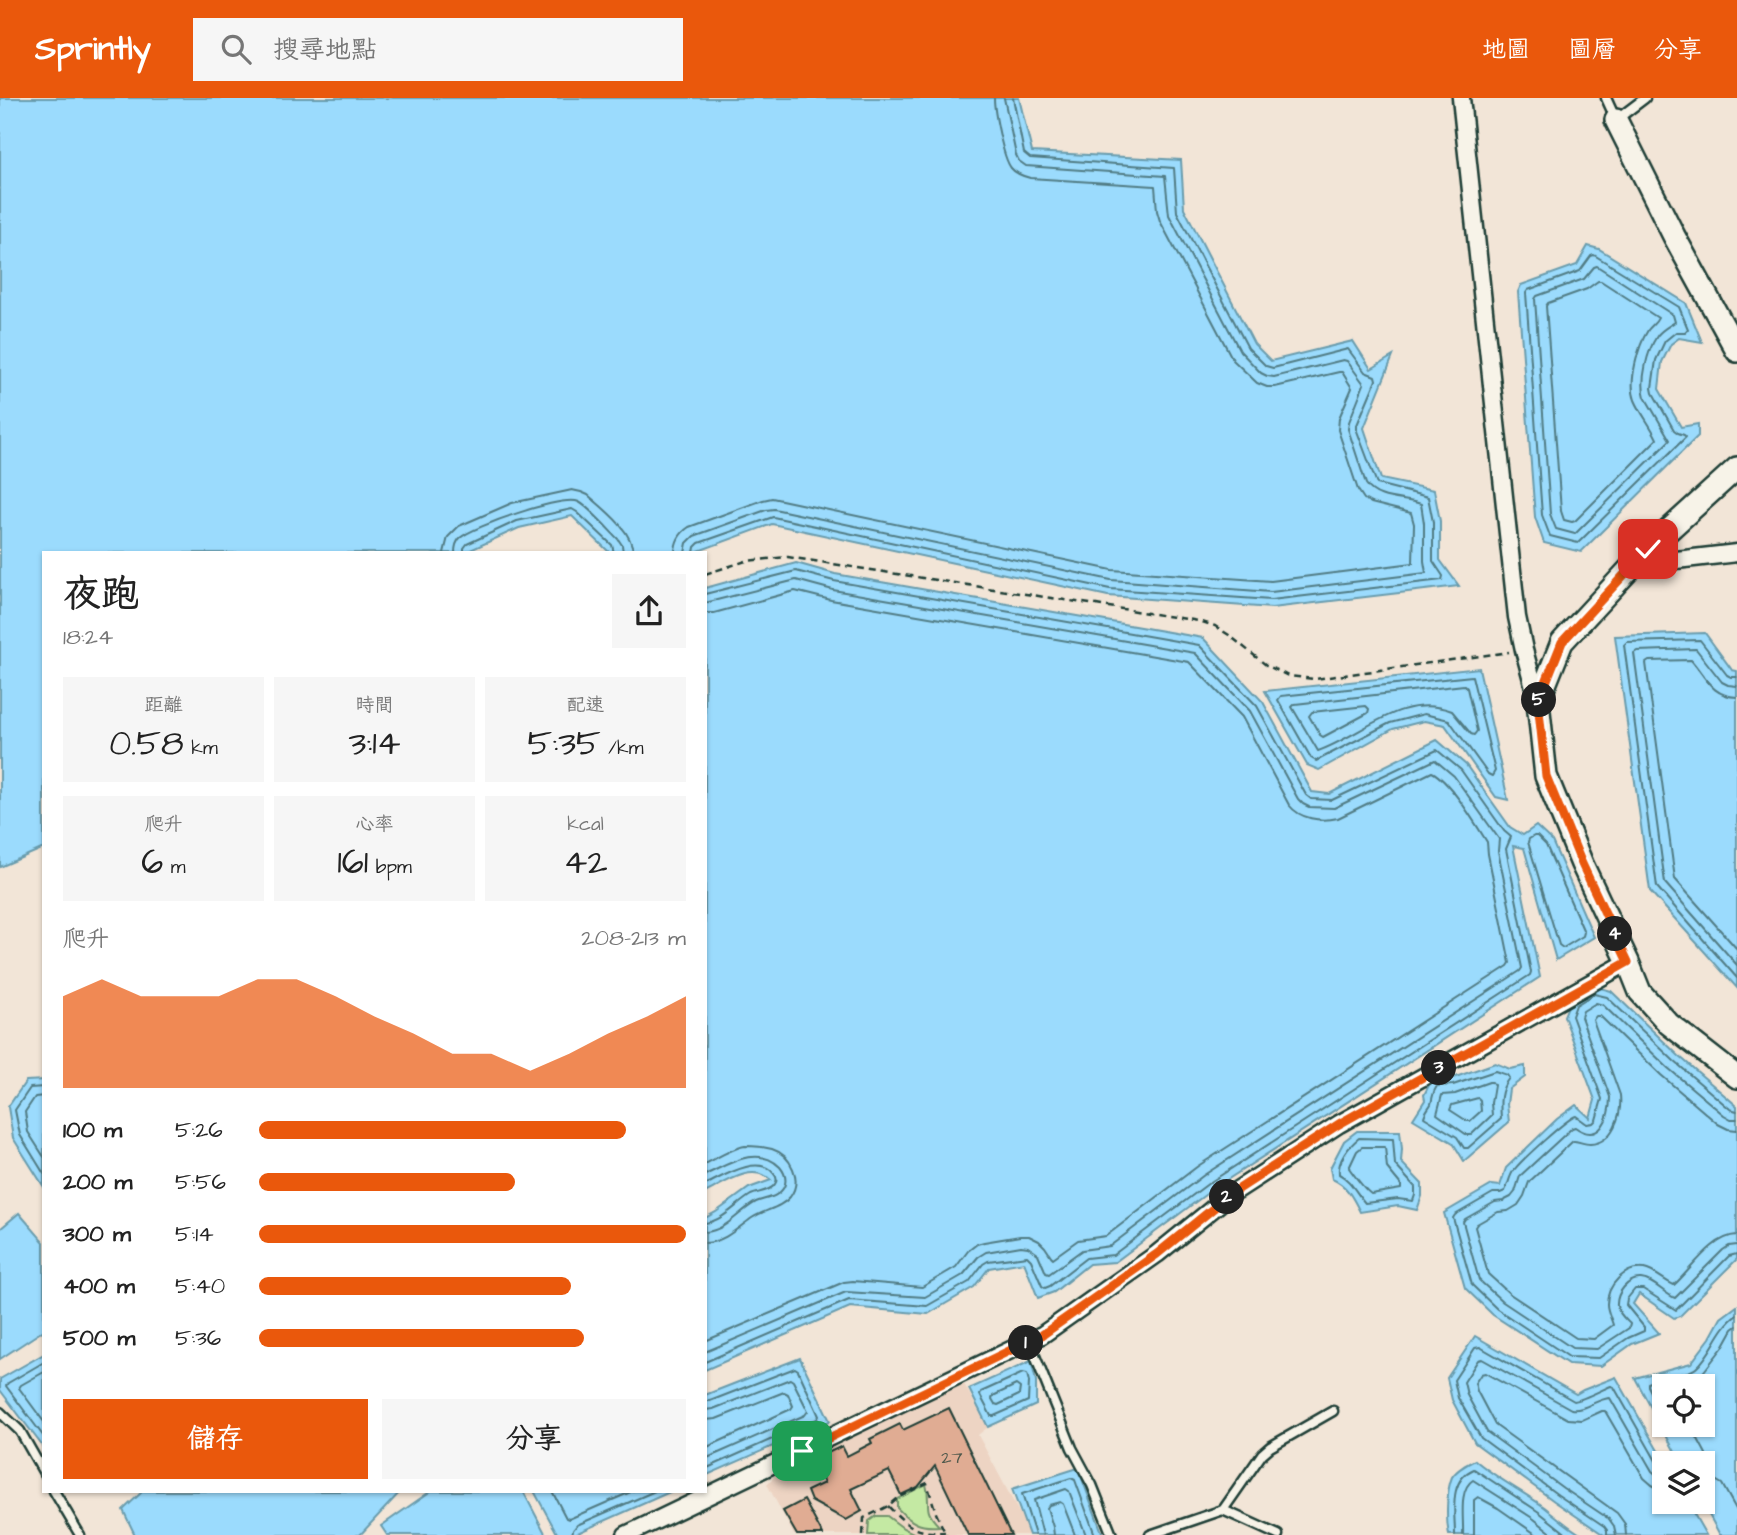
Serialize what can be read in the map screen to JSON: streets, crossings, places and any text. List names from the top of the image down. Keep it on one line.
{"house_numbers":["27"],"page":{"header":"Sprintly","search":"搜尋地點","nav":["地圖","圖層","分享"],"heading":["夜跑","18:24"],"stats":[["距離","0.58 km"],["時間","3:14"],["配速","5:35 /km"],["爬升","6 m"],["心率","161 bpm"],["kcal","42"]],"pins":["5","4","3","2","1"],"chart":["爬升","208–213 m"],"list":[{"name":"100 m","note":"5:26"},{"name":"200 m","note":"5:56"},{"name":"300 m","note":"5:14"},{"name":"400 m","note":"5:40"},{"name":"500 m","note":"5:36"}],"buttons":["儲存","分享"]}}
